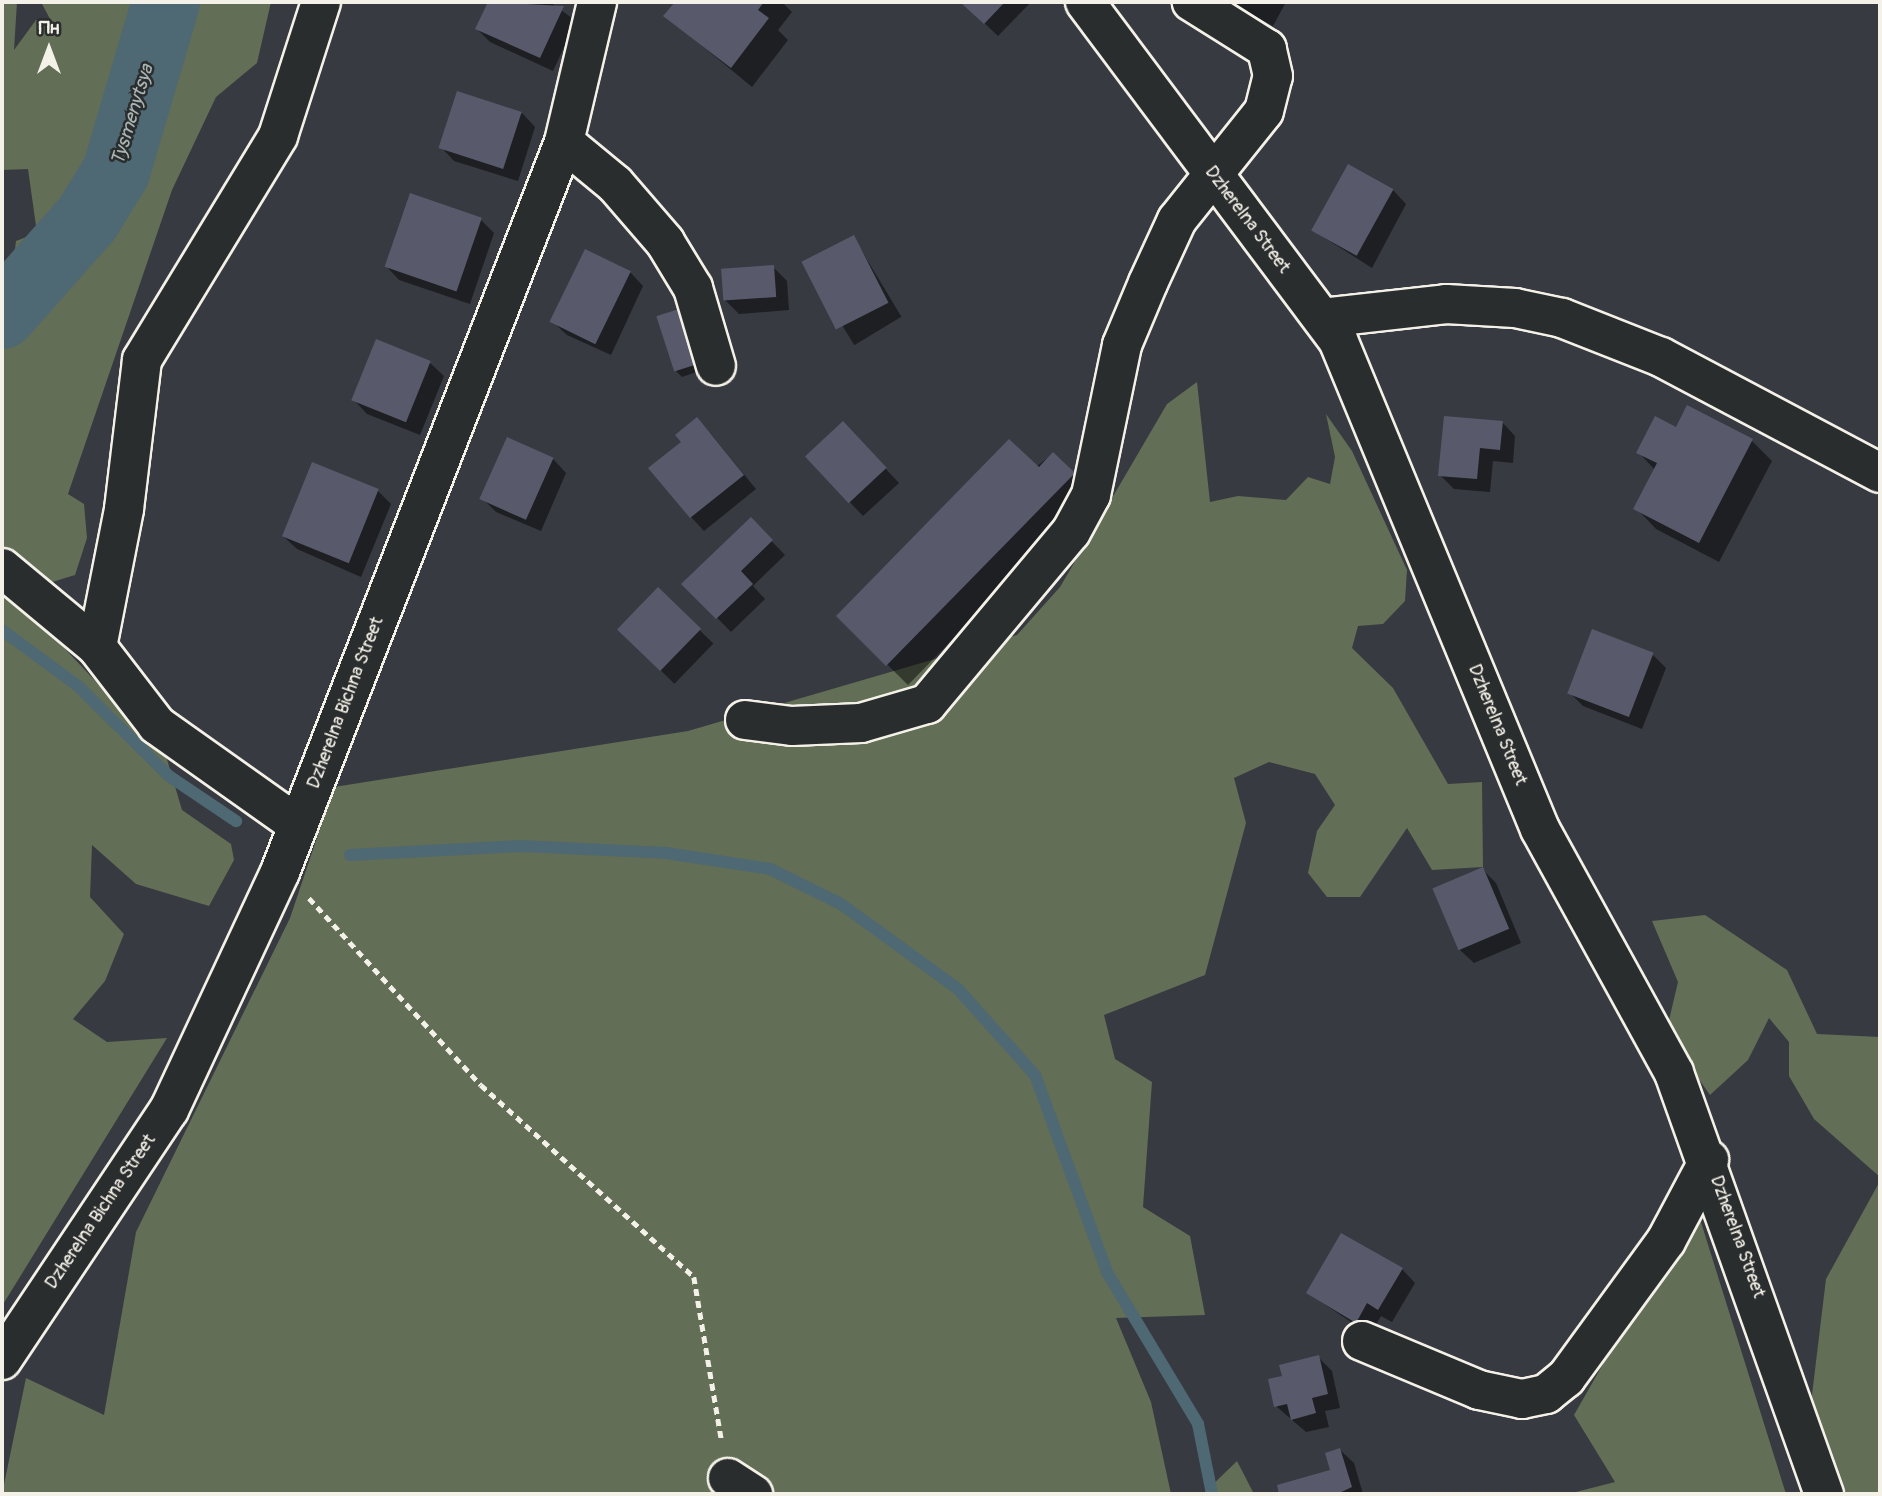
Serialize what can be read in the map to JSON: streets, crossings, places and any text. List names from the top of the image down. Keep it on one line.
{"streets":{"street":["Dzherelna Street","Dzherelna Bichna Street"]},"water":["Tysmenytsya"],"north":"top"}
